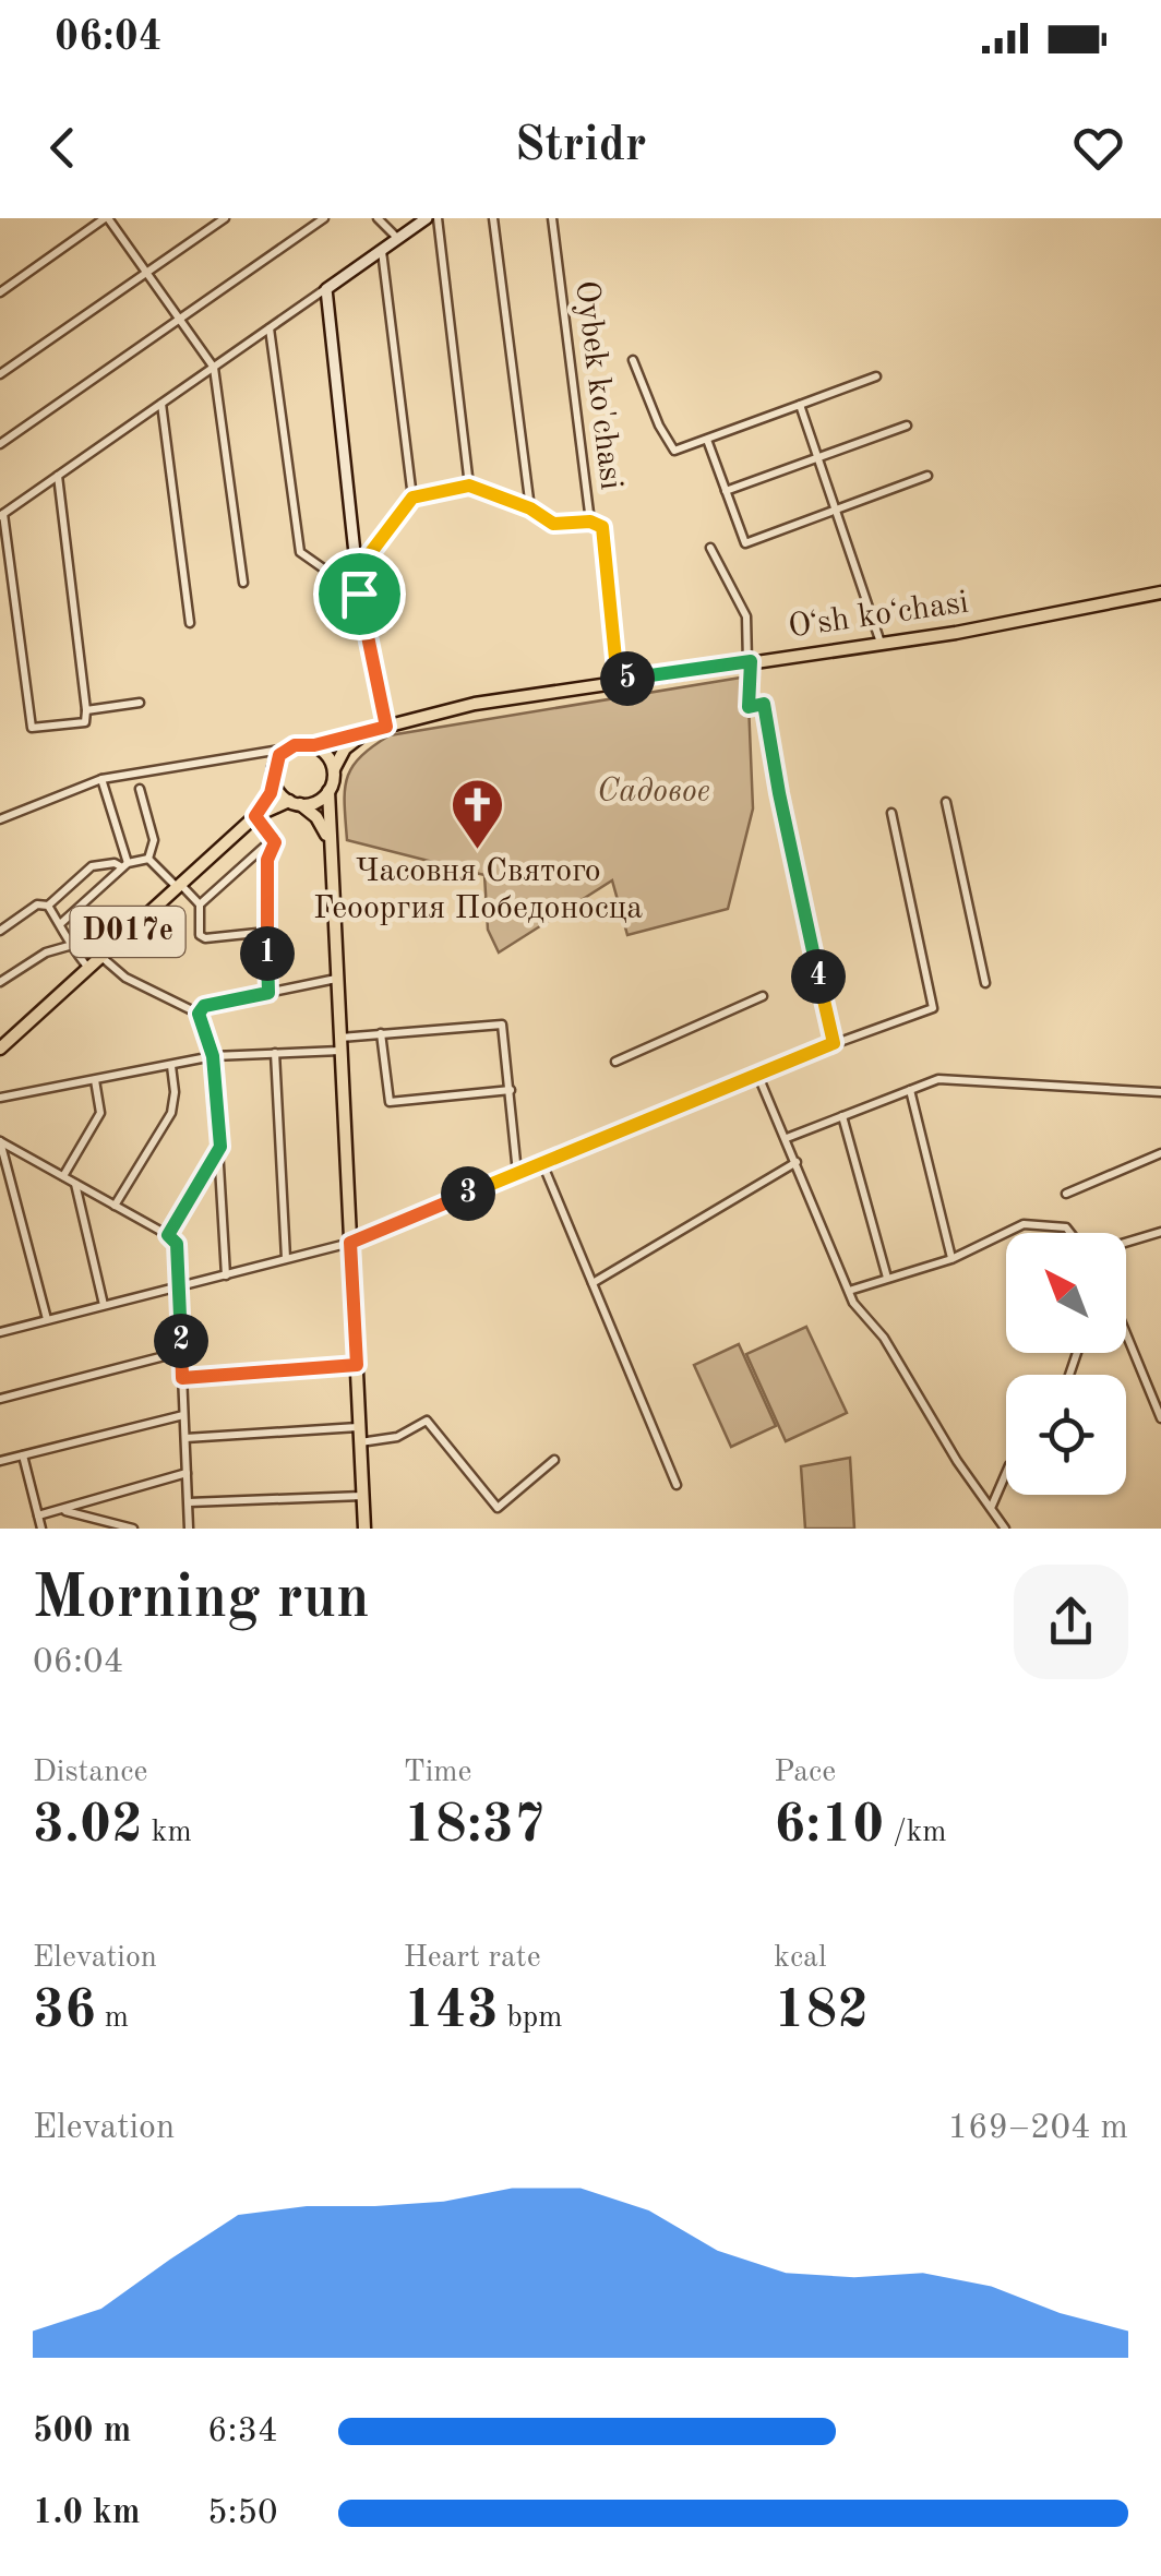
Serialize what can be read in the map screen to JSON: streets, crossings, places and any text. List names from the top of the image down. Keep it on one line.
{"streets":{"main road":["Oʻsh koʻchasi","D017e"],"street":["Oybek ko'chasi"]},"crossings":[["Oybek ko'chasi","Oʻsh koʻchasi"],["Oʻsh koʻchasi","D017e"]],"parks":["Садовое"],"places":{"church":["Часовня Святого Геооргия Победоносца"]},"north":"top left","page":{"status":"06:04","header":"Stridr","pins":["5","1","4","3","2"],"heading":["Morning run","06:04"],"stats":[["Distance","3.02 km"],["Time","18:37"],["Pace","6:10 /km"],["Elevation","36 m"],["Heart rate","143 bpm"],["kcal","182"]],"chart":["Elevation","169–204 m"],"list":[{"name":"500 m","note":"6:34"},{"name":"1.0 km","note":"5:50"}]}}
